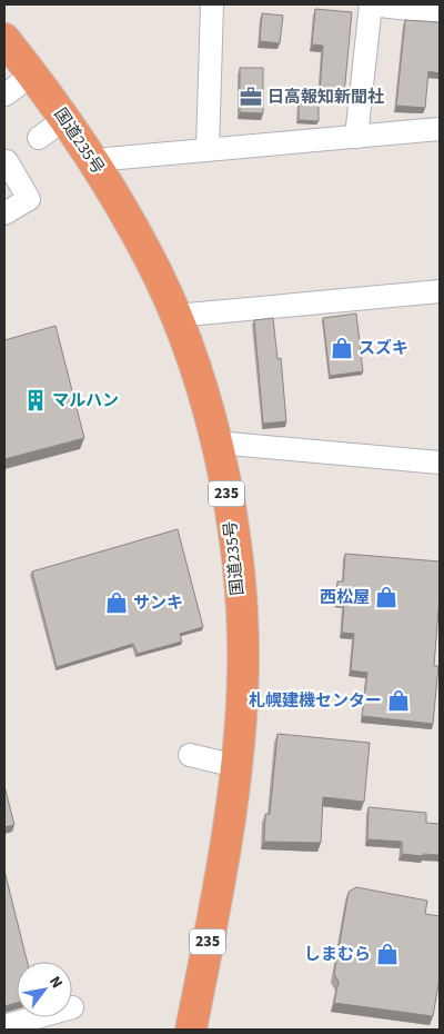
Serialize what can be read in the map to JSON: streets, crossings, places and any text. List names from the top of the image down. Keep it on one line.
{"streets":{"highway":["国道235号","235"]},"places":{"office":["日高報知新聞社"],"shop":["スズキ","西松屋","サンキ","札幌建機センター","しまむら"],"building":["マルハン"]},"north":"top right"}
